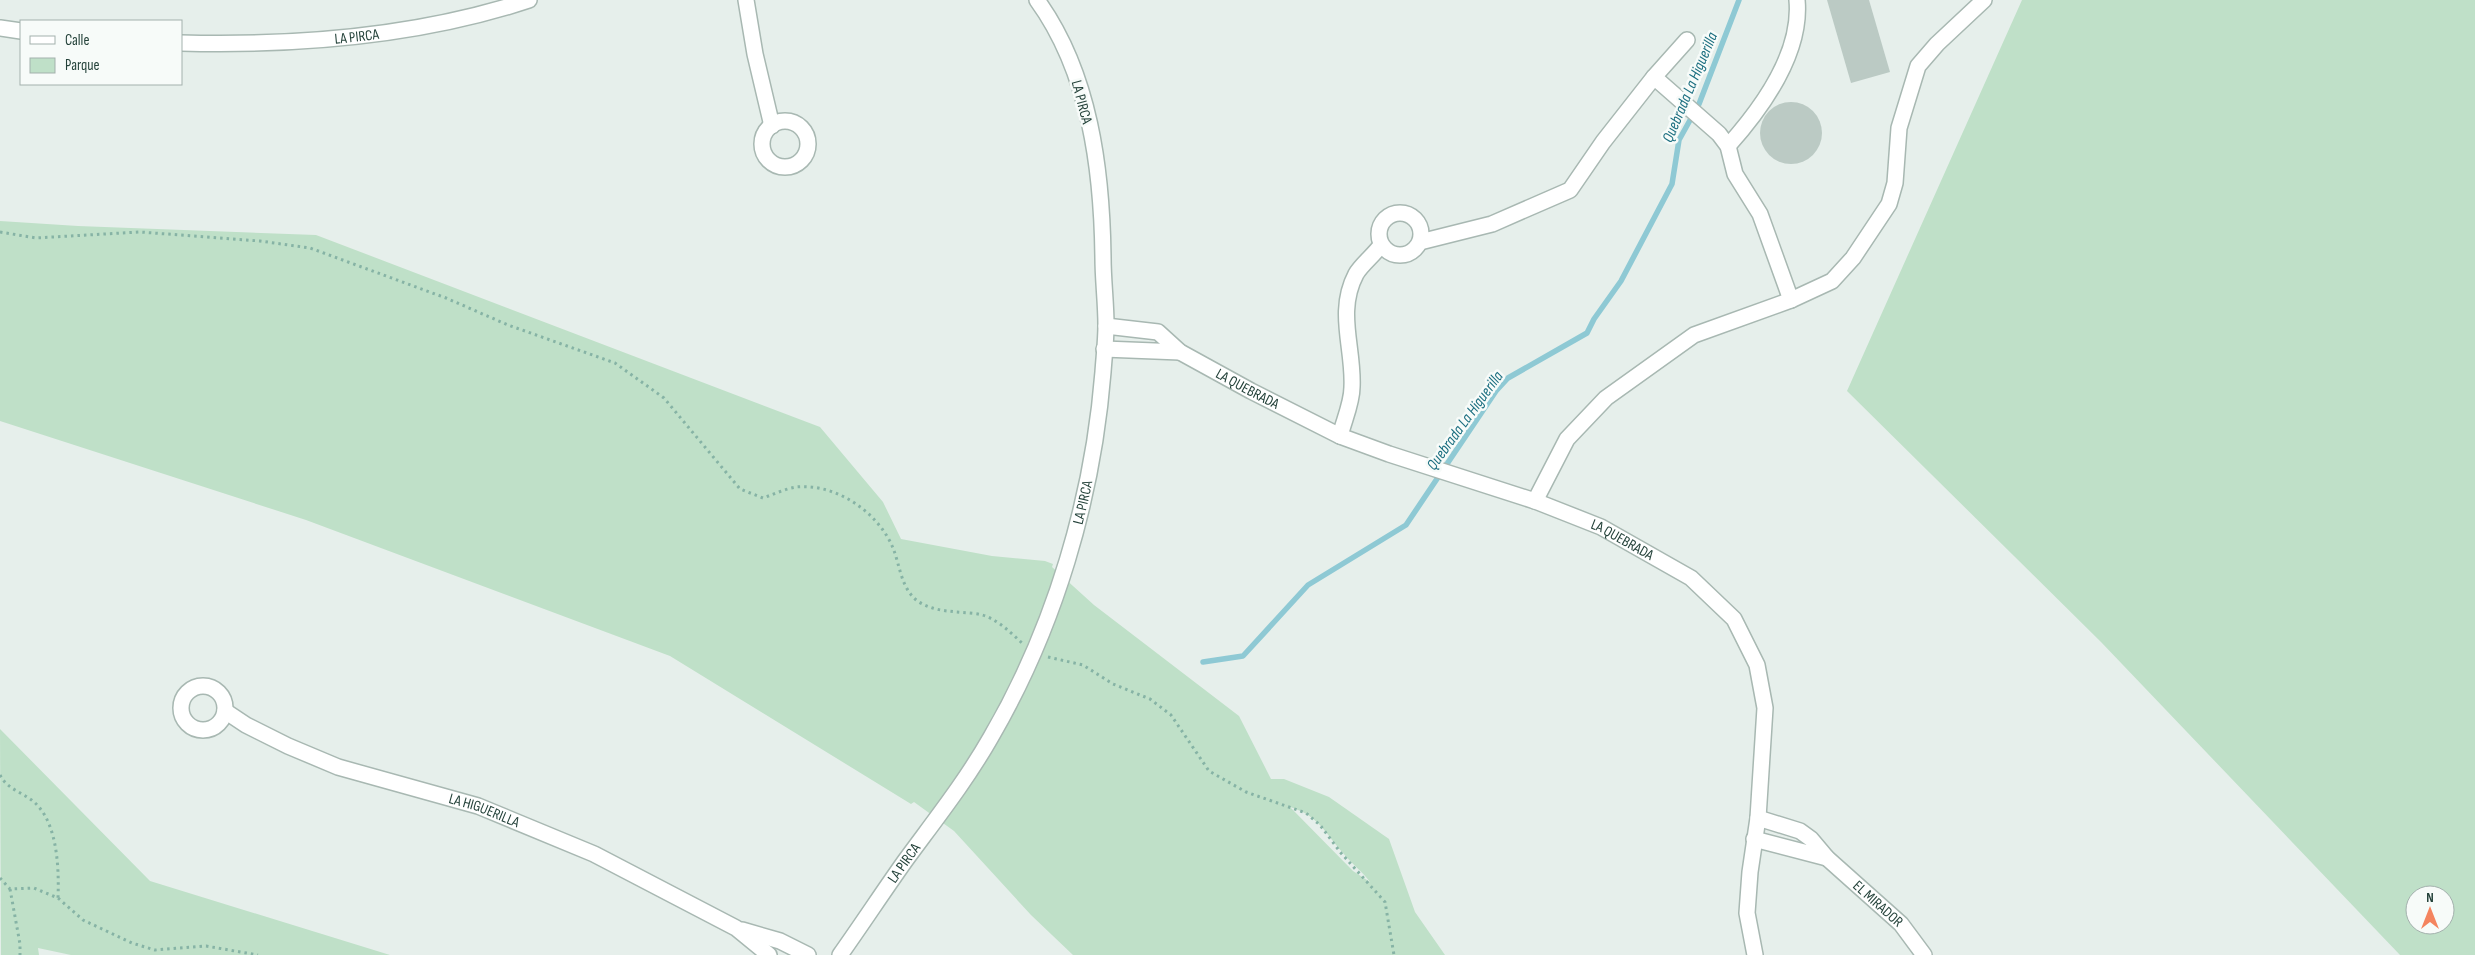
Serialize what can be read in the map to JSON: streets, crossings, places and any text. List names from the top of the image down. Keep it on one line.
{"streets":{"street":["LA PIRCA","LA QUEBRADA","LA HIGUERILLA","EL MIRADOR"]},"crossings":[["LA PIRCA","LA QUEBRADA"],["LA QUEBRADA","EL MIRADOR"]],"water":["Quebrada La Higuerilla"],"legend":["Calle","Parque"],"north":"top"}
